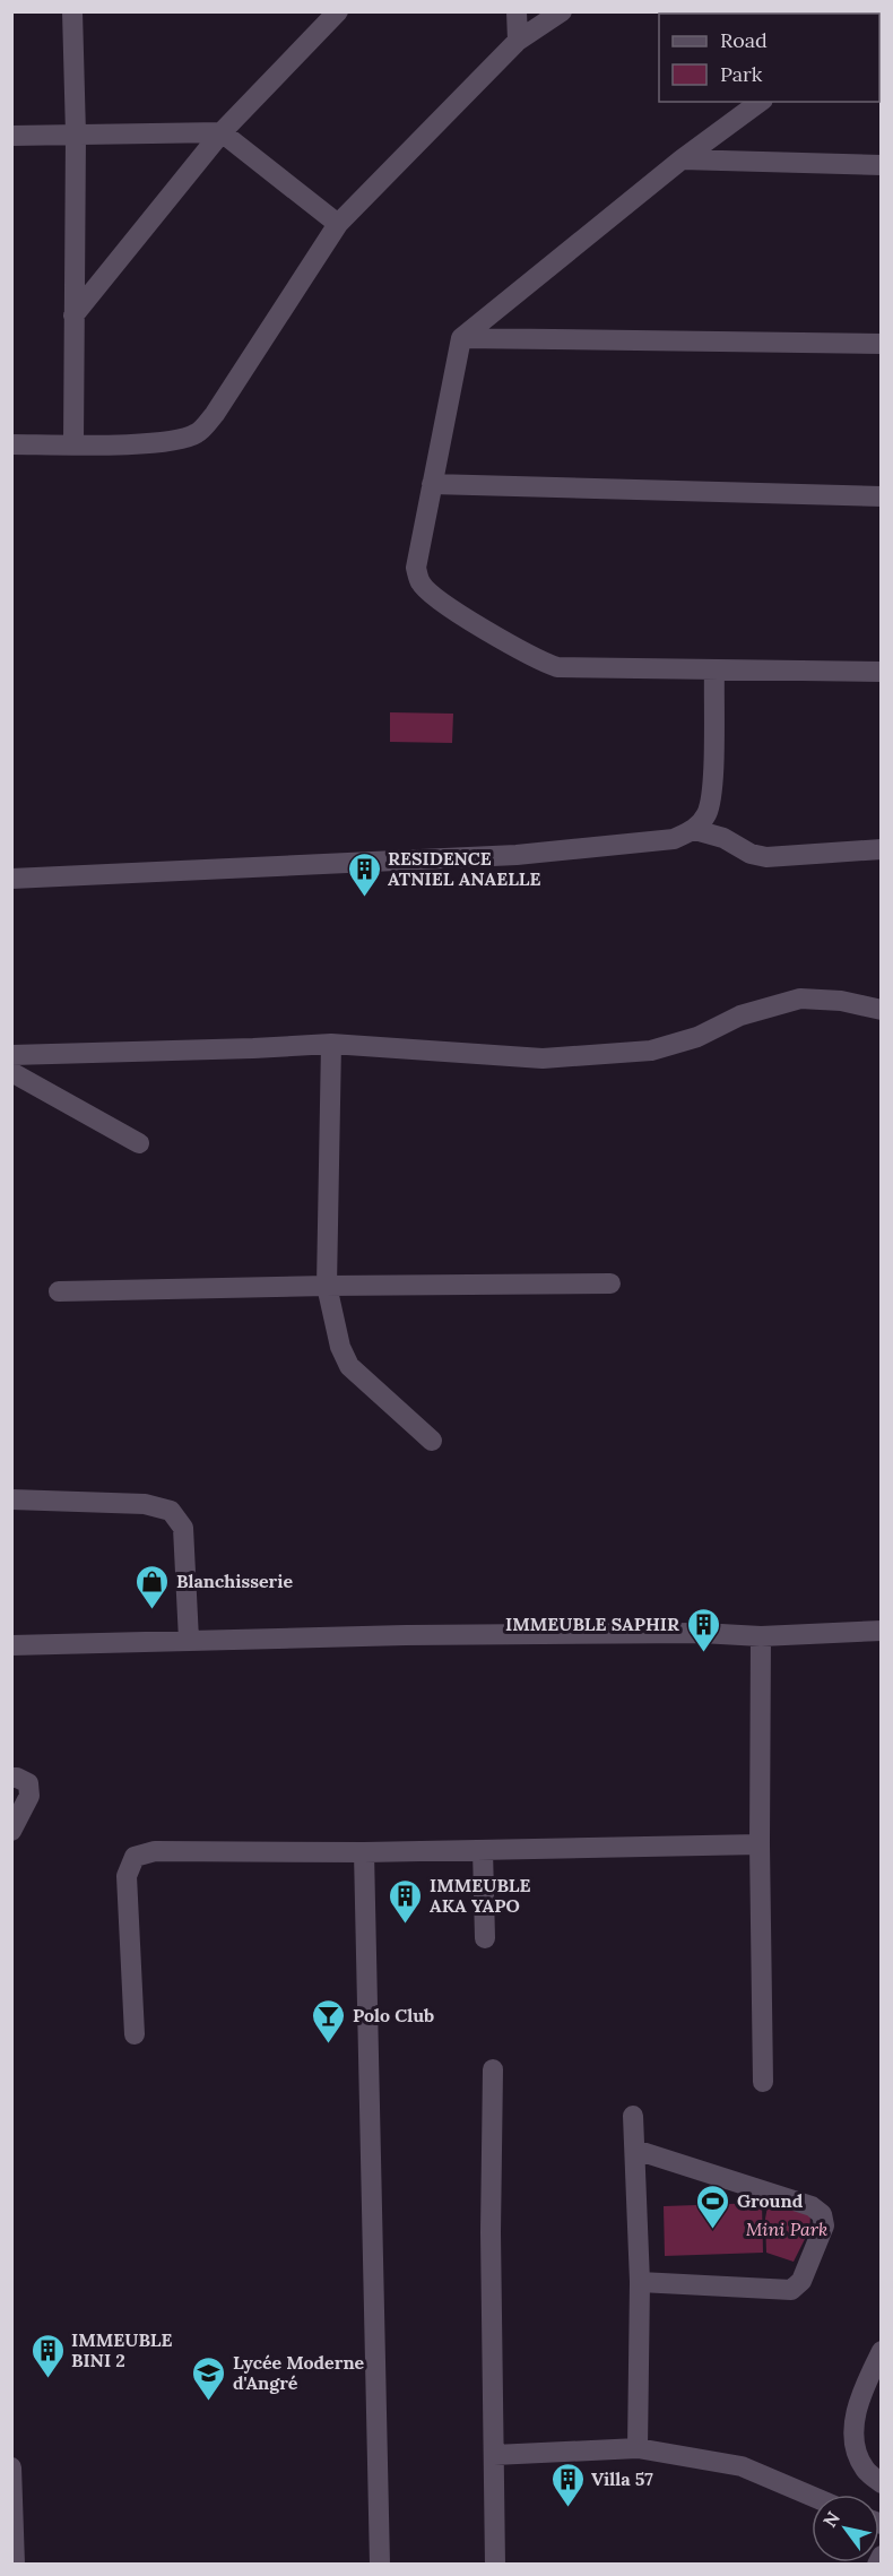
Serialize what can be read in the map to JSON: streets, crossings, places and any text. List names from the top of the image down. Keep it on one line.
{"parks":["Mini Park"],"places":{"building":["RESIDENCE ATNIEL ANAELLE","IMMEUBLE SAPHIR","IMMEUBLE AKA YAPO","IMMEUBLE BINI 2","Villa 57"],"shop":["Blanchisserie"],"bar":["Polo Club"],"sports":["Ground"],"school or university":["Lycée Moderne d'Angré"]},"legend":["Road","Park"],"north":"top left"}
